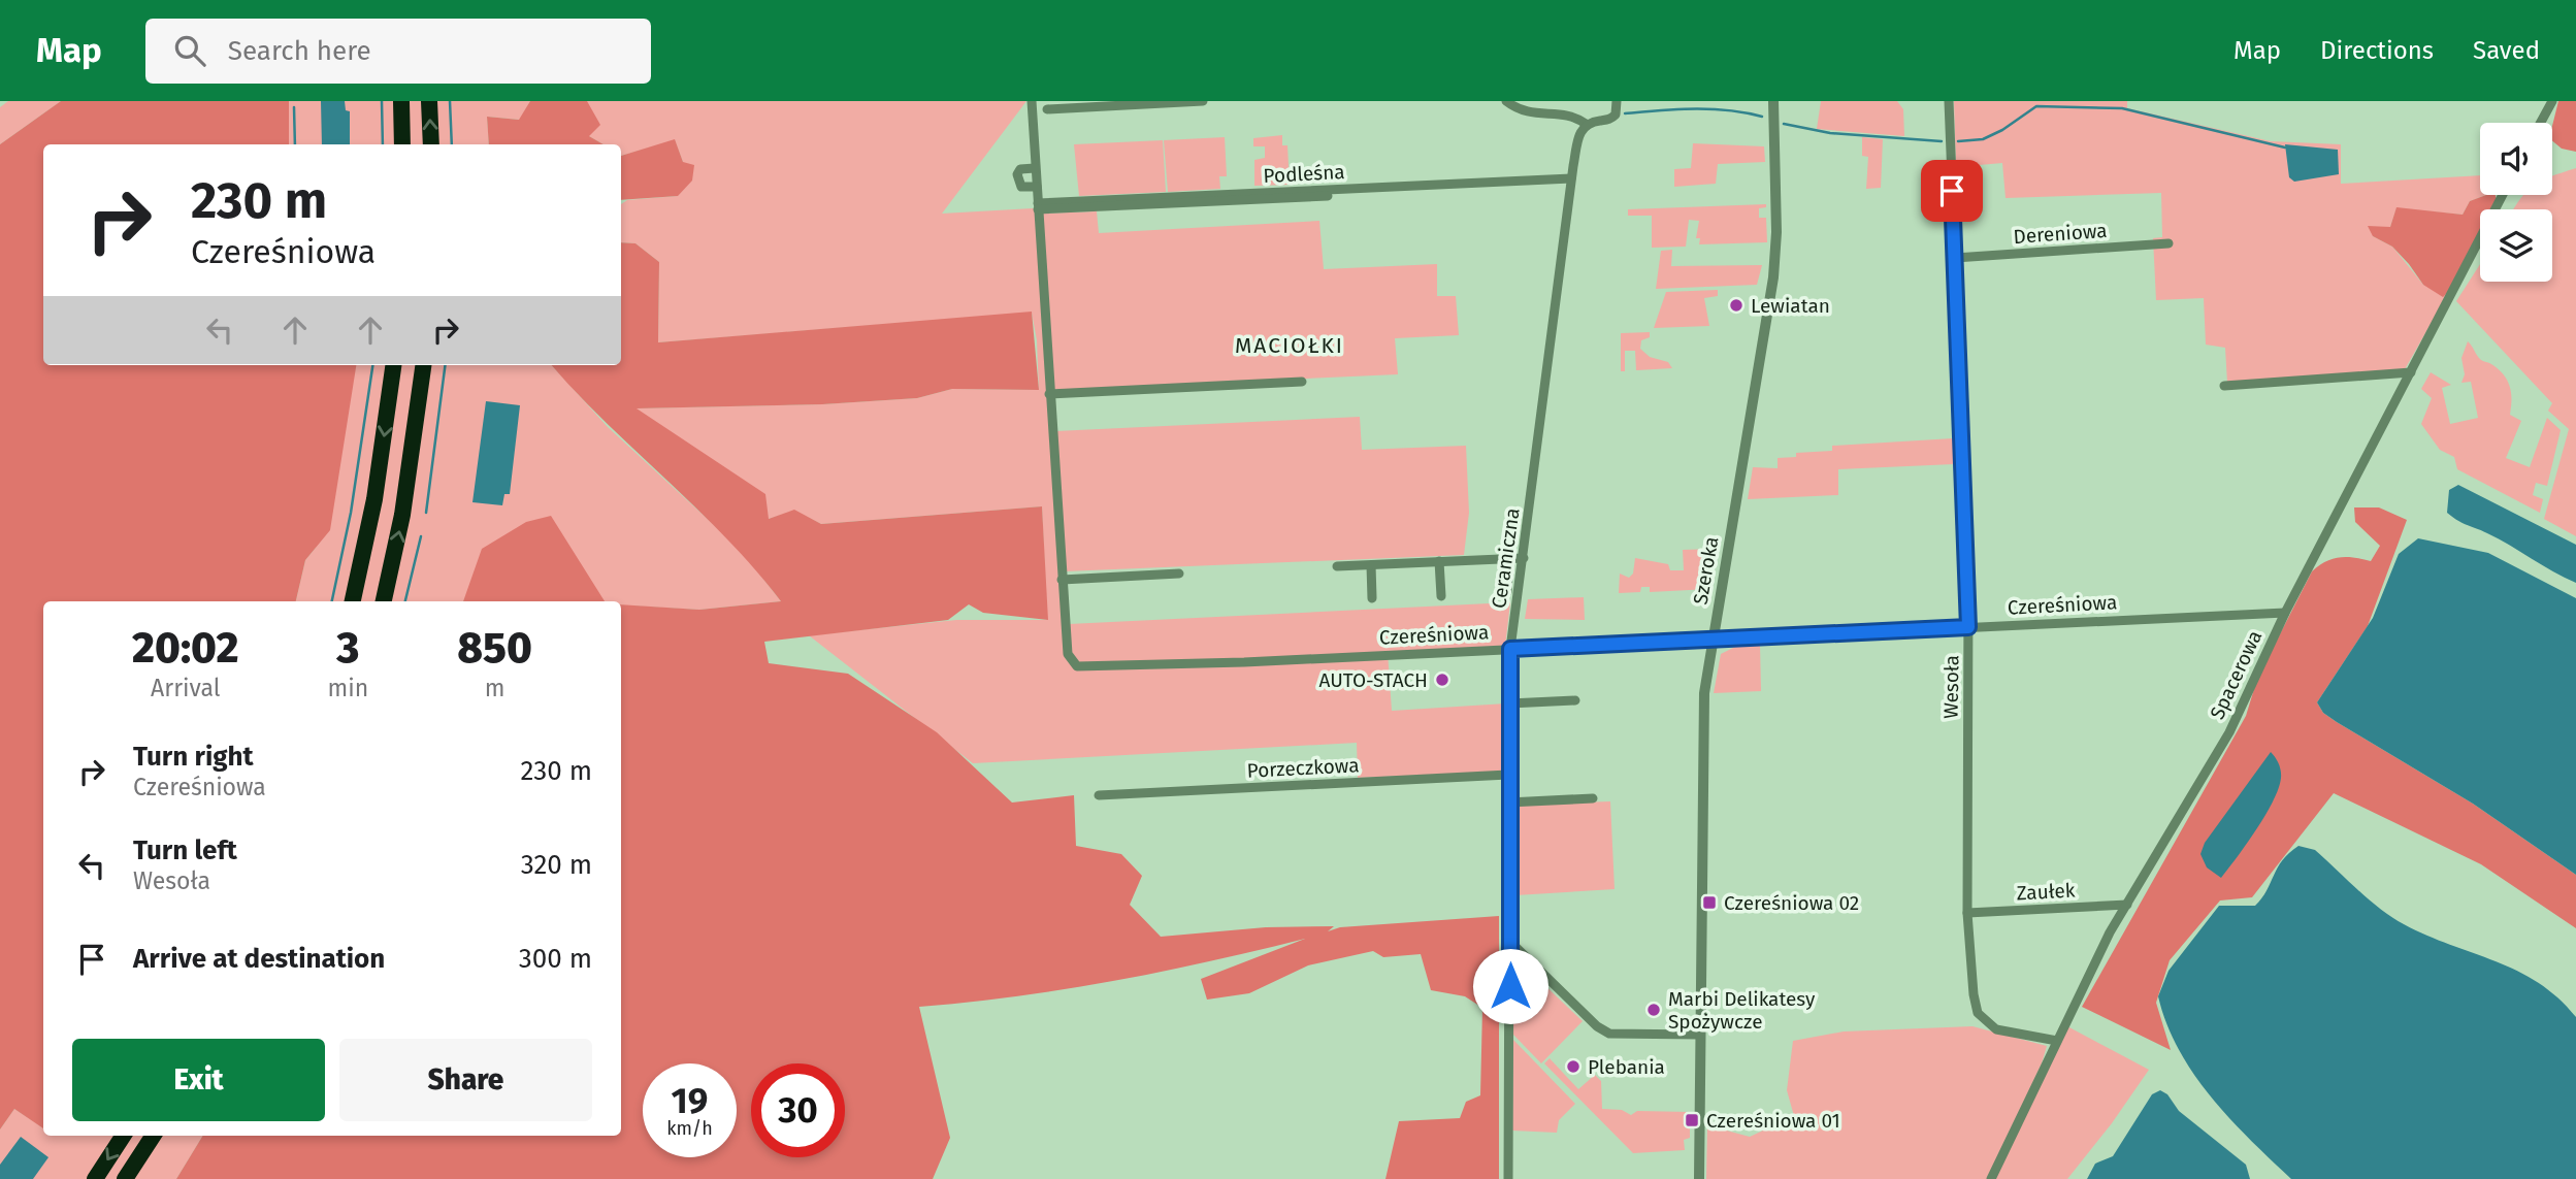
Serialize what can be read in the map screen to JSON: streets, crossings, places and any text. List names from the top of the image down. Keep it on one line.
{"streets":{"street":["Podleśna","Dereniowa","Ceramiczna","Szeroka","Czereśniowa","Spacerowa","Wesoła","Porzeczkowa","Zaułek"]},"crossings":[["Podleśna","Ceramiczna"],["Dereniowa","Wesoła"],["Ceramiczna","Czereśniowa"],["Ceramiczna","Porzeczkowa"],["Szeroka","Czereśniowa"],["Czereśniowa","Spacerowa"],["Czereśniowa","Wesoła"],["Spacerowa","Wesoła"],["Spacerowa","Zaułek"],["Wesoła","Zaułek"]],"districts":["MACIOŁKI"],"places":{"other":["Lewiatan","AUTO-STACH","Marbi Delikatesy Spożywcze","Plebania"],"transit":["Czereśniowa 02","Czereśniowa 01"]},"page":{"header":"Map","search":"Search here","nav":["Map","Directions","Saved"],"turn":["230 m","Czereśniowa"],"eta":["20:02","Arrival","3","min","850","m"],"list":[{"name":"Turn right","note":"Czereśniowa","value":"230 m"},{"name":"Turn left","note":"Wesoła","value":"320 m"},{"name":"Arrive at destination","value":"300 m"}],"buttons":["Exit","Share"],"speed":"19 km/h","limit":"30"}}
